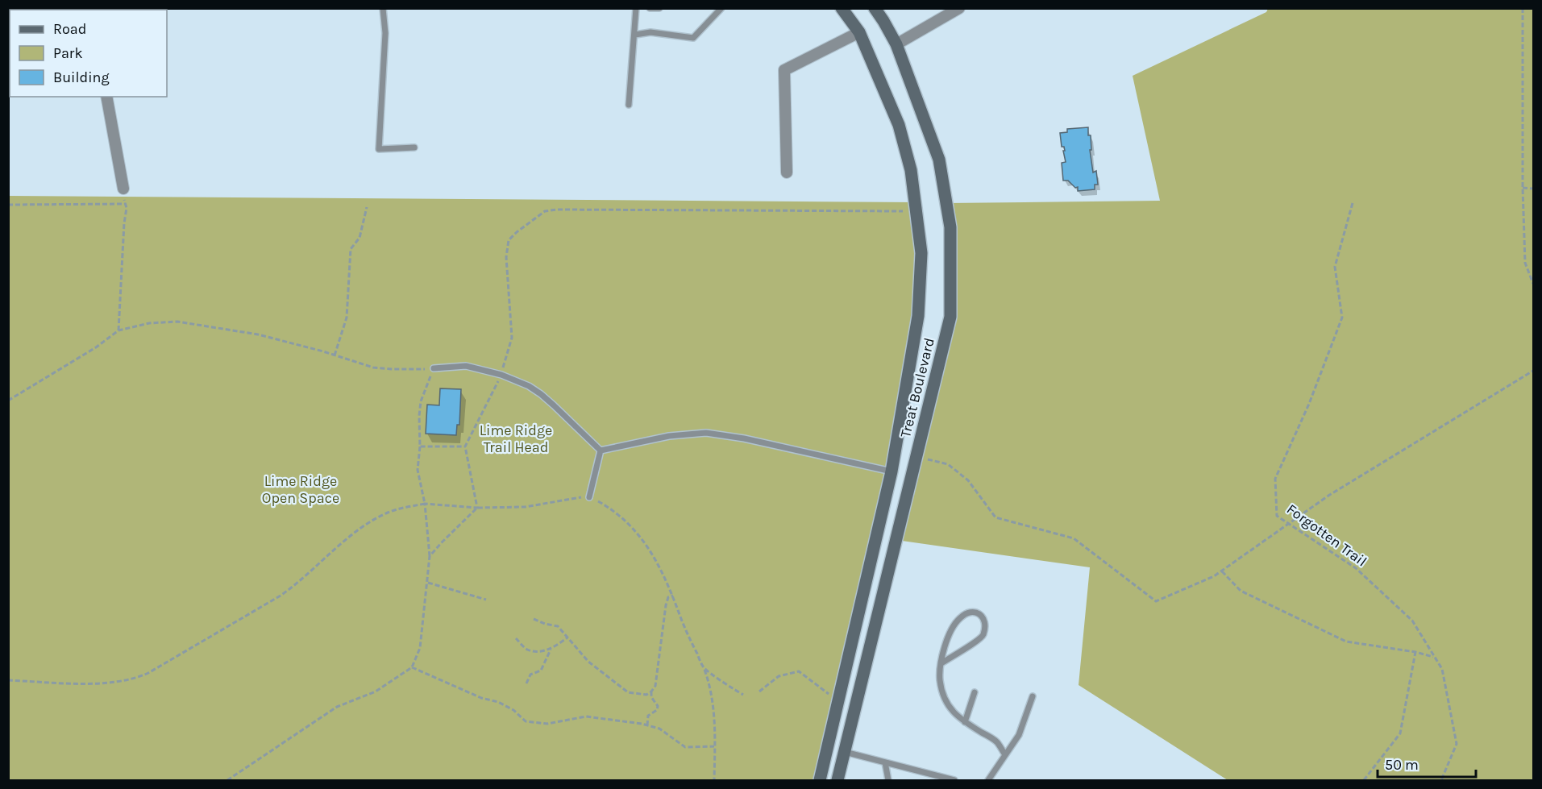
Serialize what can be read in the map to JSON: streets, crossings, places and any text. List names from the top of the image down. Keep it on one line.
{"streets":{"main road":["Treat Boulevard"],"path":["Forgotten Trail"]},"parks":["Lime Ridge Trail Head","Lime Ridge Open Space"],"legend":["Road","Park","Building"],"scale_bar":"50 m"}
